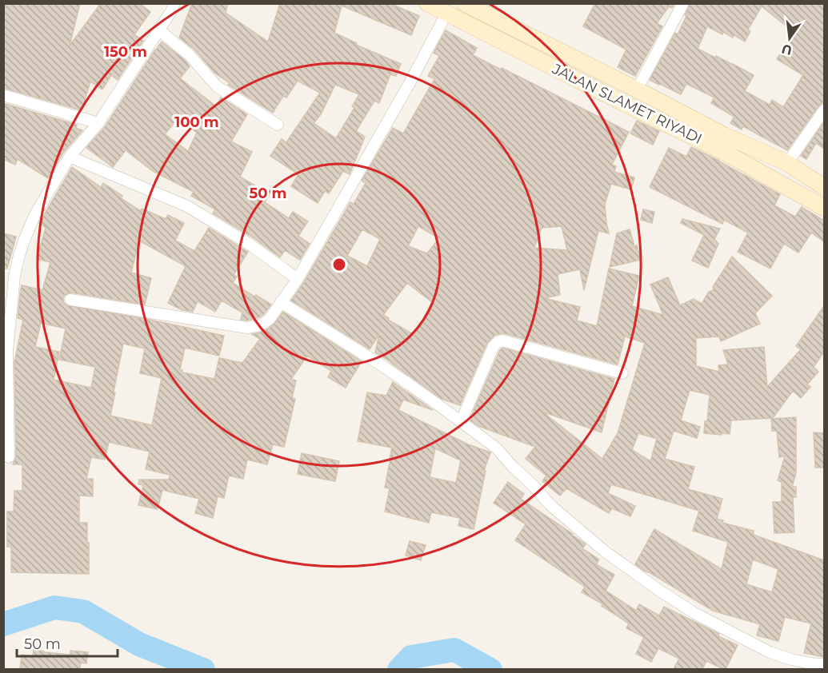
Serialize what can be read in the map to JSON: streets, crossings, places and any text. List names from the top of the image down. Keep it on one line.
{"streets":{"main road":["JALAN SLAMET RIYADI"]},"scale_bar":"50 m","north":"bottom","rings":["150 m","100 m","50 m"]}
